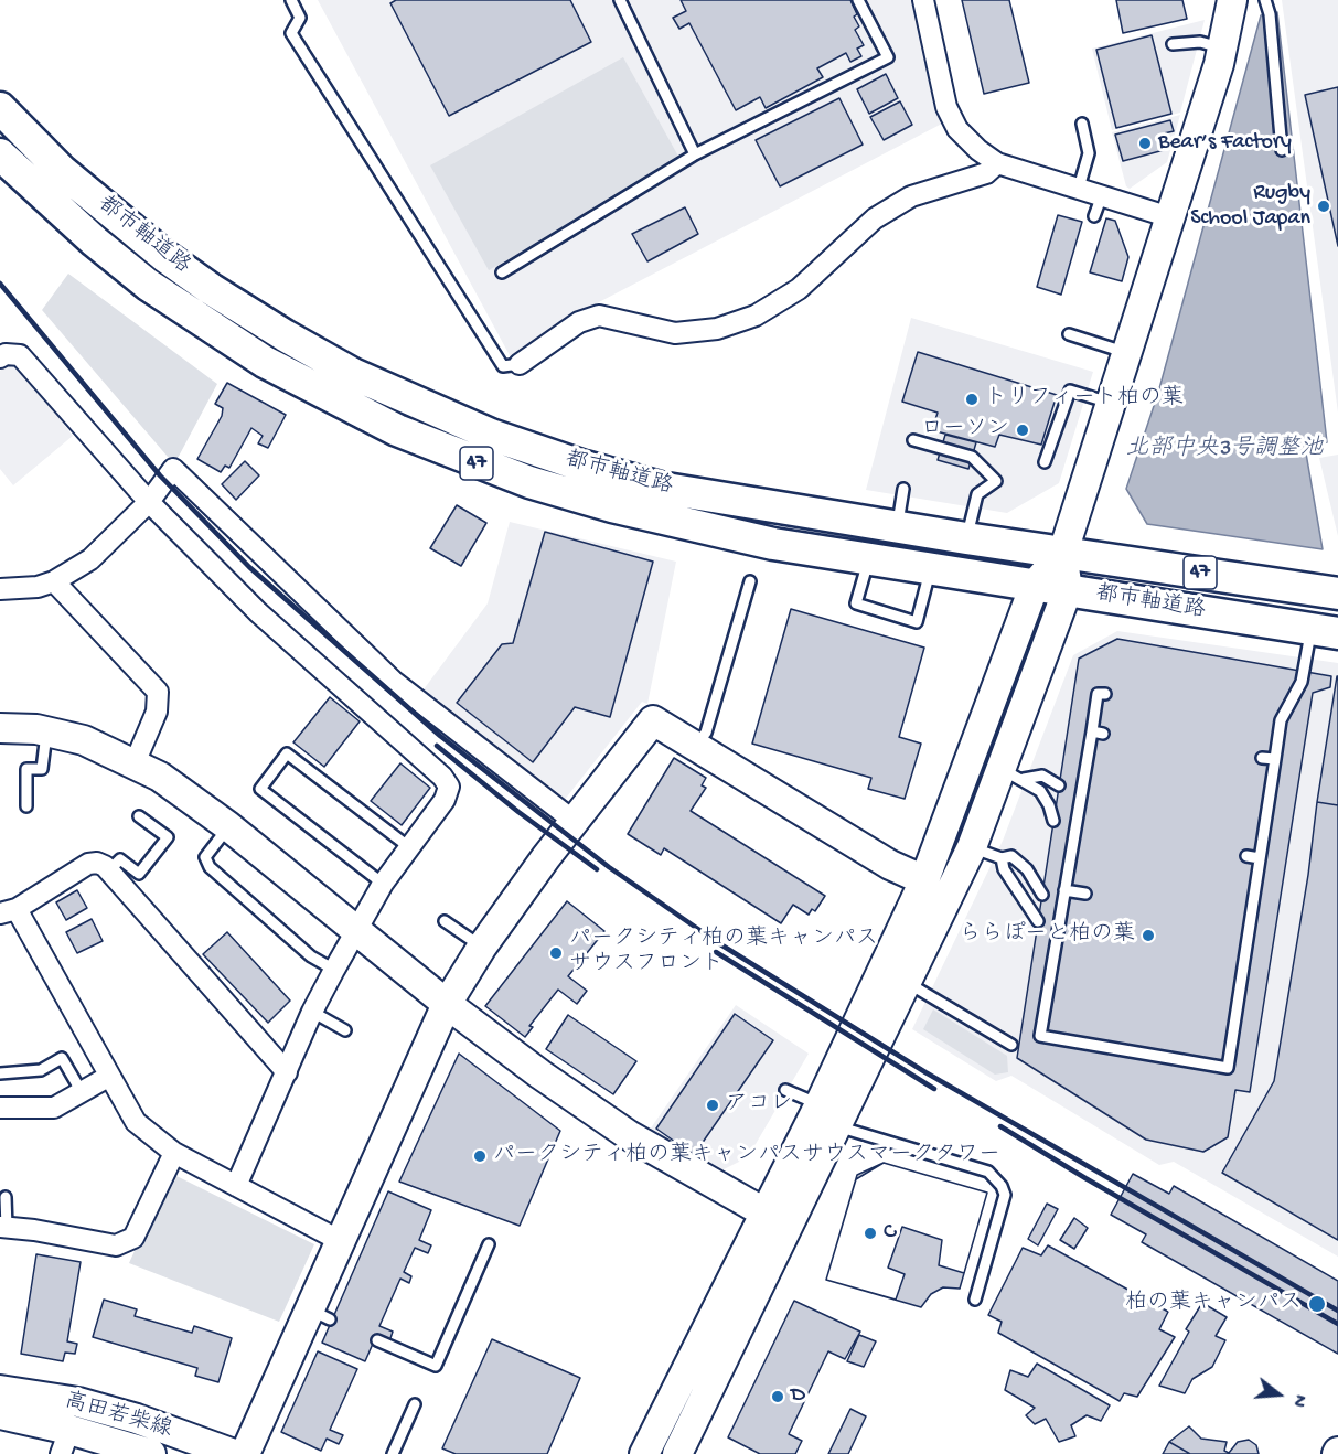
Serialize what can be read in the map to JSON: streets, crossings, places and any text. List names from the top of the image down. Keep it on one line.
{"streets":{"main road":["都市軸道路","47"],"street":["高田若柴線"]},"water":["北部中央3号調整池"],"places":["Bear’s Factory","Rugby School Japan","トリフィート柏の葉","ローソン","ららぽーと柏の葉","パークシティ柏の葉キャンパス サウスフロント","アコレ","パークシティ柏の葉キャンパスサウスマークタワー","C","柏の葉キャンパス","D"],"north":"right"}
